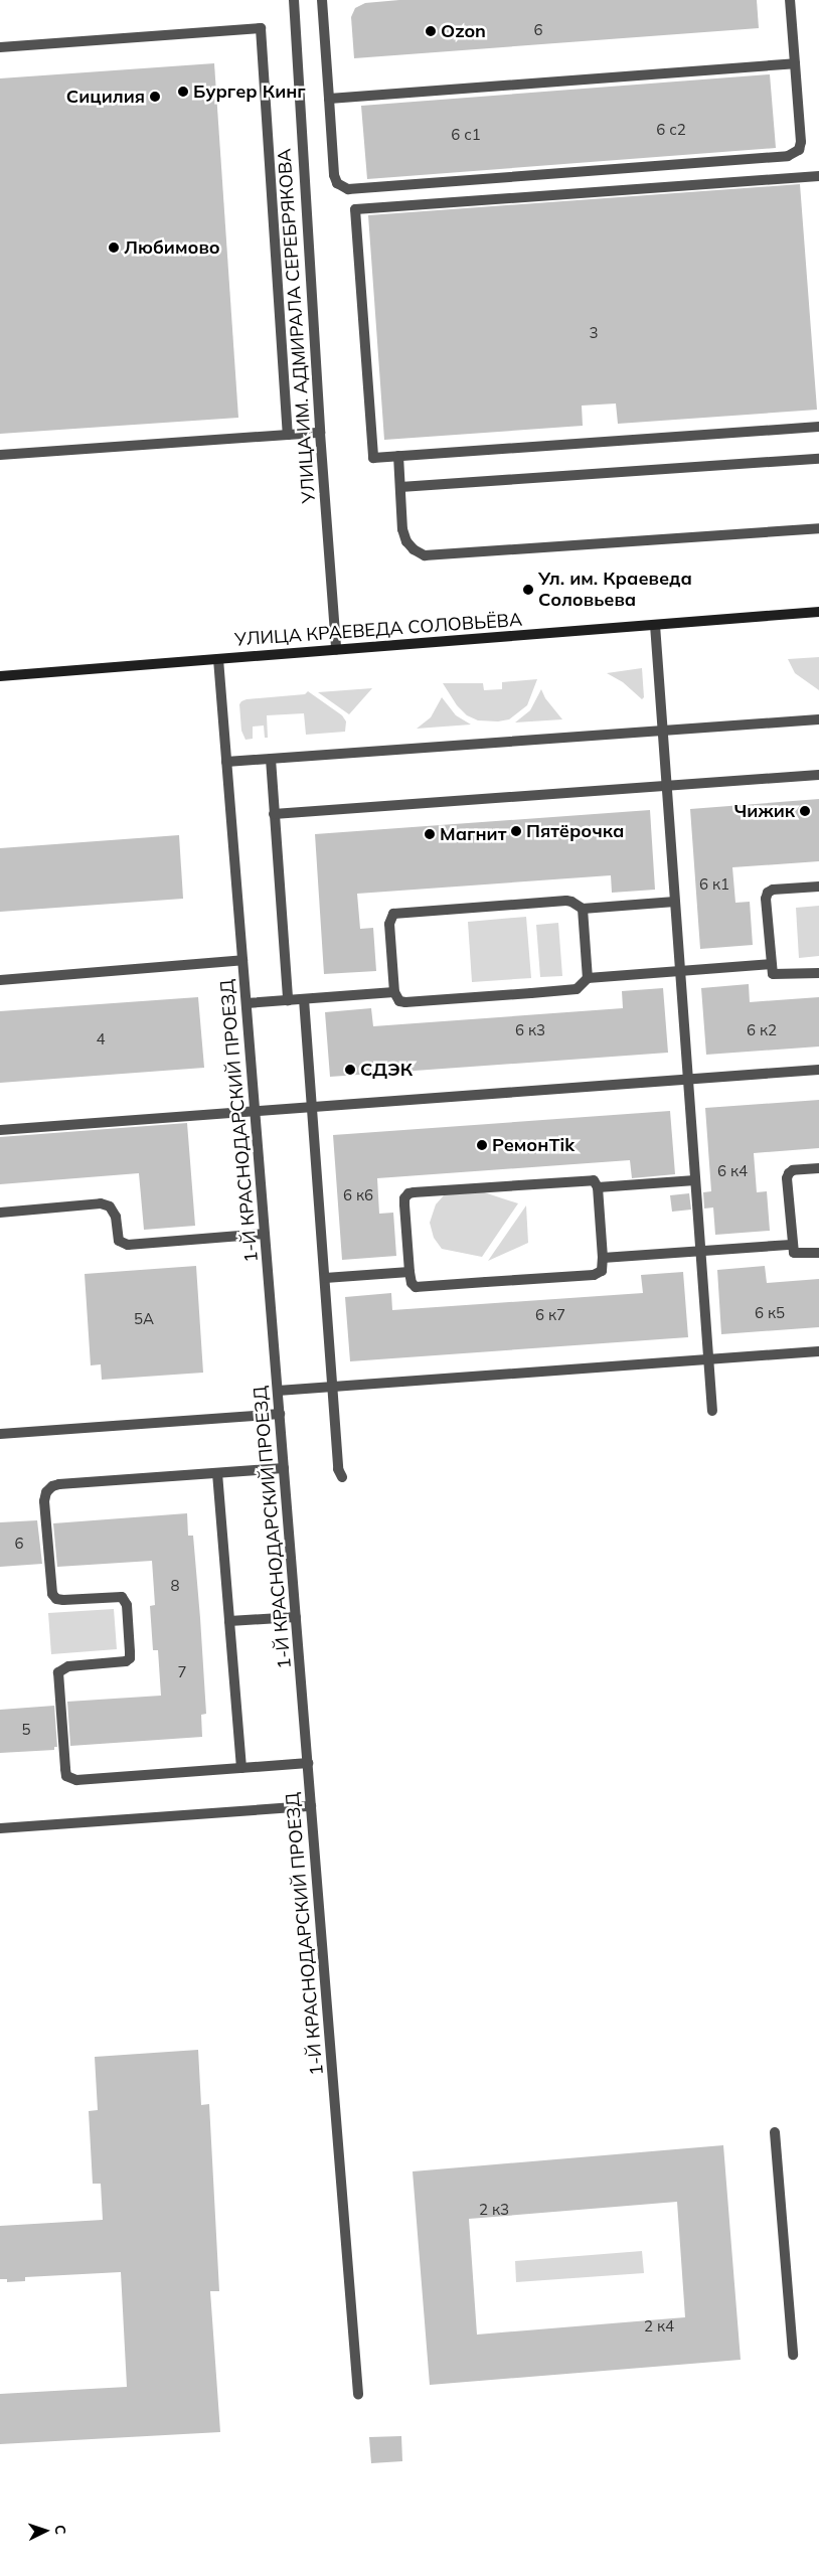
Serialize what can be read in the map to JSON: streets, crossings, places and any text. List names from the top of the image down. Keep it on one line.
{"streets":{"main road":["УЛИЦА КРАЕВЕДА СОЛОВЬЁВА"],"street":["УЛИЦА ИМ. АДМИРАЛА СЕРЕБРЯКОВА","1-Й КРАСНОДАРСКИЙ ПРОЕЗД"]},"crossings":[["УЛИЦА ИМ. АДМИРАЛА СЕРЕБРЯКОВА","УЛИЦА КРАЕВЕДА СОЛОВЬЁВА"],["УЛИЦА КРАЕВЕДА СОЛОВЬЁВА","1-Й КРАСНОДАРСКИЙ ПРОЕЗД"]],"places":["Ozon","Бургер Кинг","Сицилия","Любимово","Ул. им. Краеведа Соловьева","Чижик","Пятёрочка","Магнит","СДЭК","РемонTik"],"house_numbers":["6","6 с2","6 с1","3","6 к1","6 к3","6 к2","4","6 к4","6 к6","6 к5","6 к7","5А","6","8","7","5","2 к3","2 к4"],"north":"right"}
